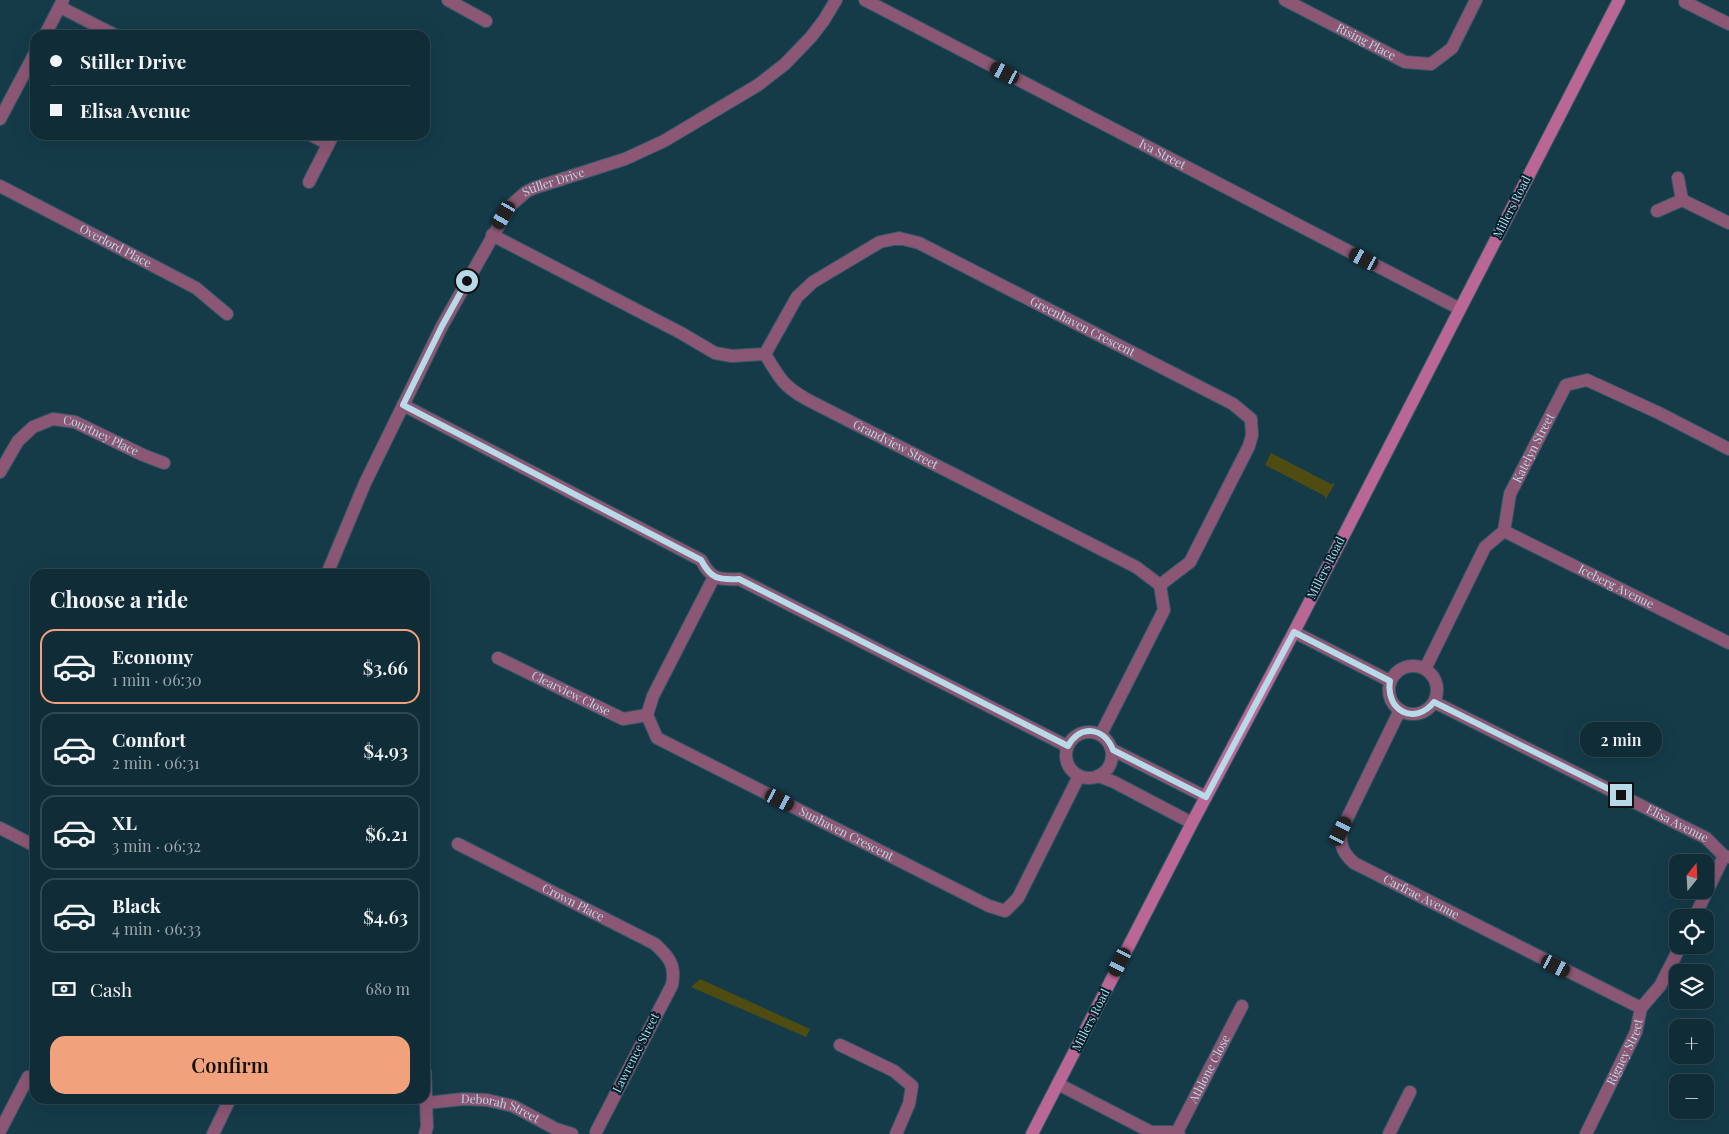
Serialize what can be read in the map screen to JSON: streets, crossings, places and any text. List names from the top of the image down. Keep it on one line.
{"streets":{"street":["Rising Place","Iva Street","Stiller Drive","Millers Road","Overlord Place","Greenhaven Crescent","Courtney Place","Grandview Street","Katelyn Street","Iceberg Avenue","Clearview Close","Elisa Avenue","Sunhaven Crescent","Carfrae Avenue","Crown Place","Rigney Street","Lawrence Street","Athlone Close","Deborah Street"]},"crossings":[["Iva Street","Millers Road"],["Greenhaven Crescent","Grandview Street"],["Katelyn Street","Iceberg Avenue"],["Clearview Close","Sunhaven Crescent"],["Elisa Avenue","Carfrae Avenue"],["Carfrae Avenue","Rigney Street"],["Crown Place","Lawrence Street"]],"north":"top","page":{"banner":["Stiller Drive","Elisa Avenue"],"heading":"Choose a ride","list":[{"name":"Economy","note":"1 min · 06:30","value":"$3.66"},{"name":"Comfort","note":"2 min · 06:31","value":"$4.93"},{"name":"XL","note":"3 min · 06:32","value":"$6.21"},{"name":"Black","note":"4 min · 06:33","value":"$4.63"}],"bubble":"2 min","map_buttons":["+","−"],"pay":["Cash","680 m"],"buttons":"Confirm"}}
